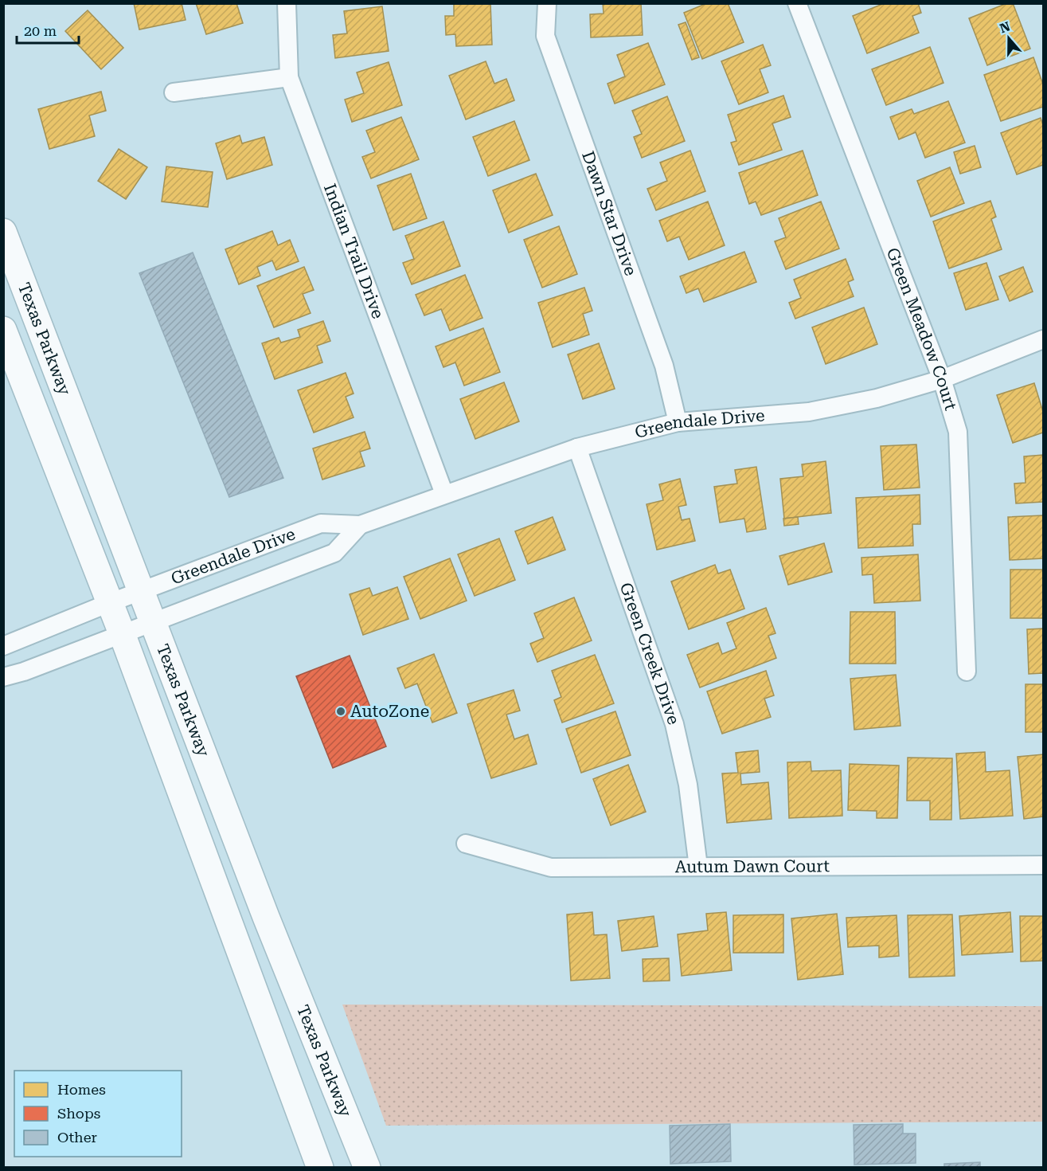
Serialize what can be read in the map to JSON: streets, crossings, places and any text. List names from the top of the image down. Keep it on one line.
{"streets":{"main road":["Texas Parkway"],"street":["Dawn Star Drive","Indian Trail Drive","Green Meadow Court","Greendale Drive","Green Creek Drive","Autum Dawn Court"]},"crossings":[["Dawn Star Drive","Greendale Drive"],["Indian Trail Drive","Greendale Drive"],["Green Meadow Court","Greendale Drive"],["Texas Parkway","Greendale Drive"],["Greendale Drive","Green Creek Drive"],["Green Creek Drive","Autum Dawn Court"]],"places":["AutoZone"],"legend":["Homes","Shops","Other"],"scale_bar":"20 m","north":"top"}
